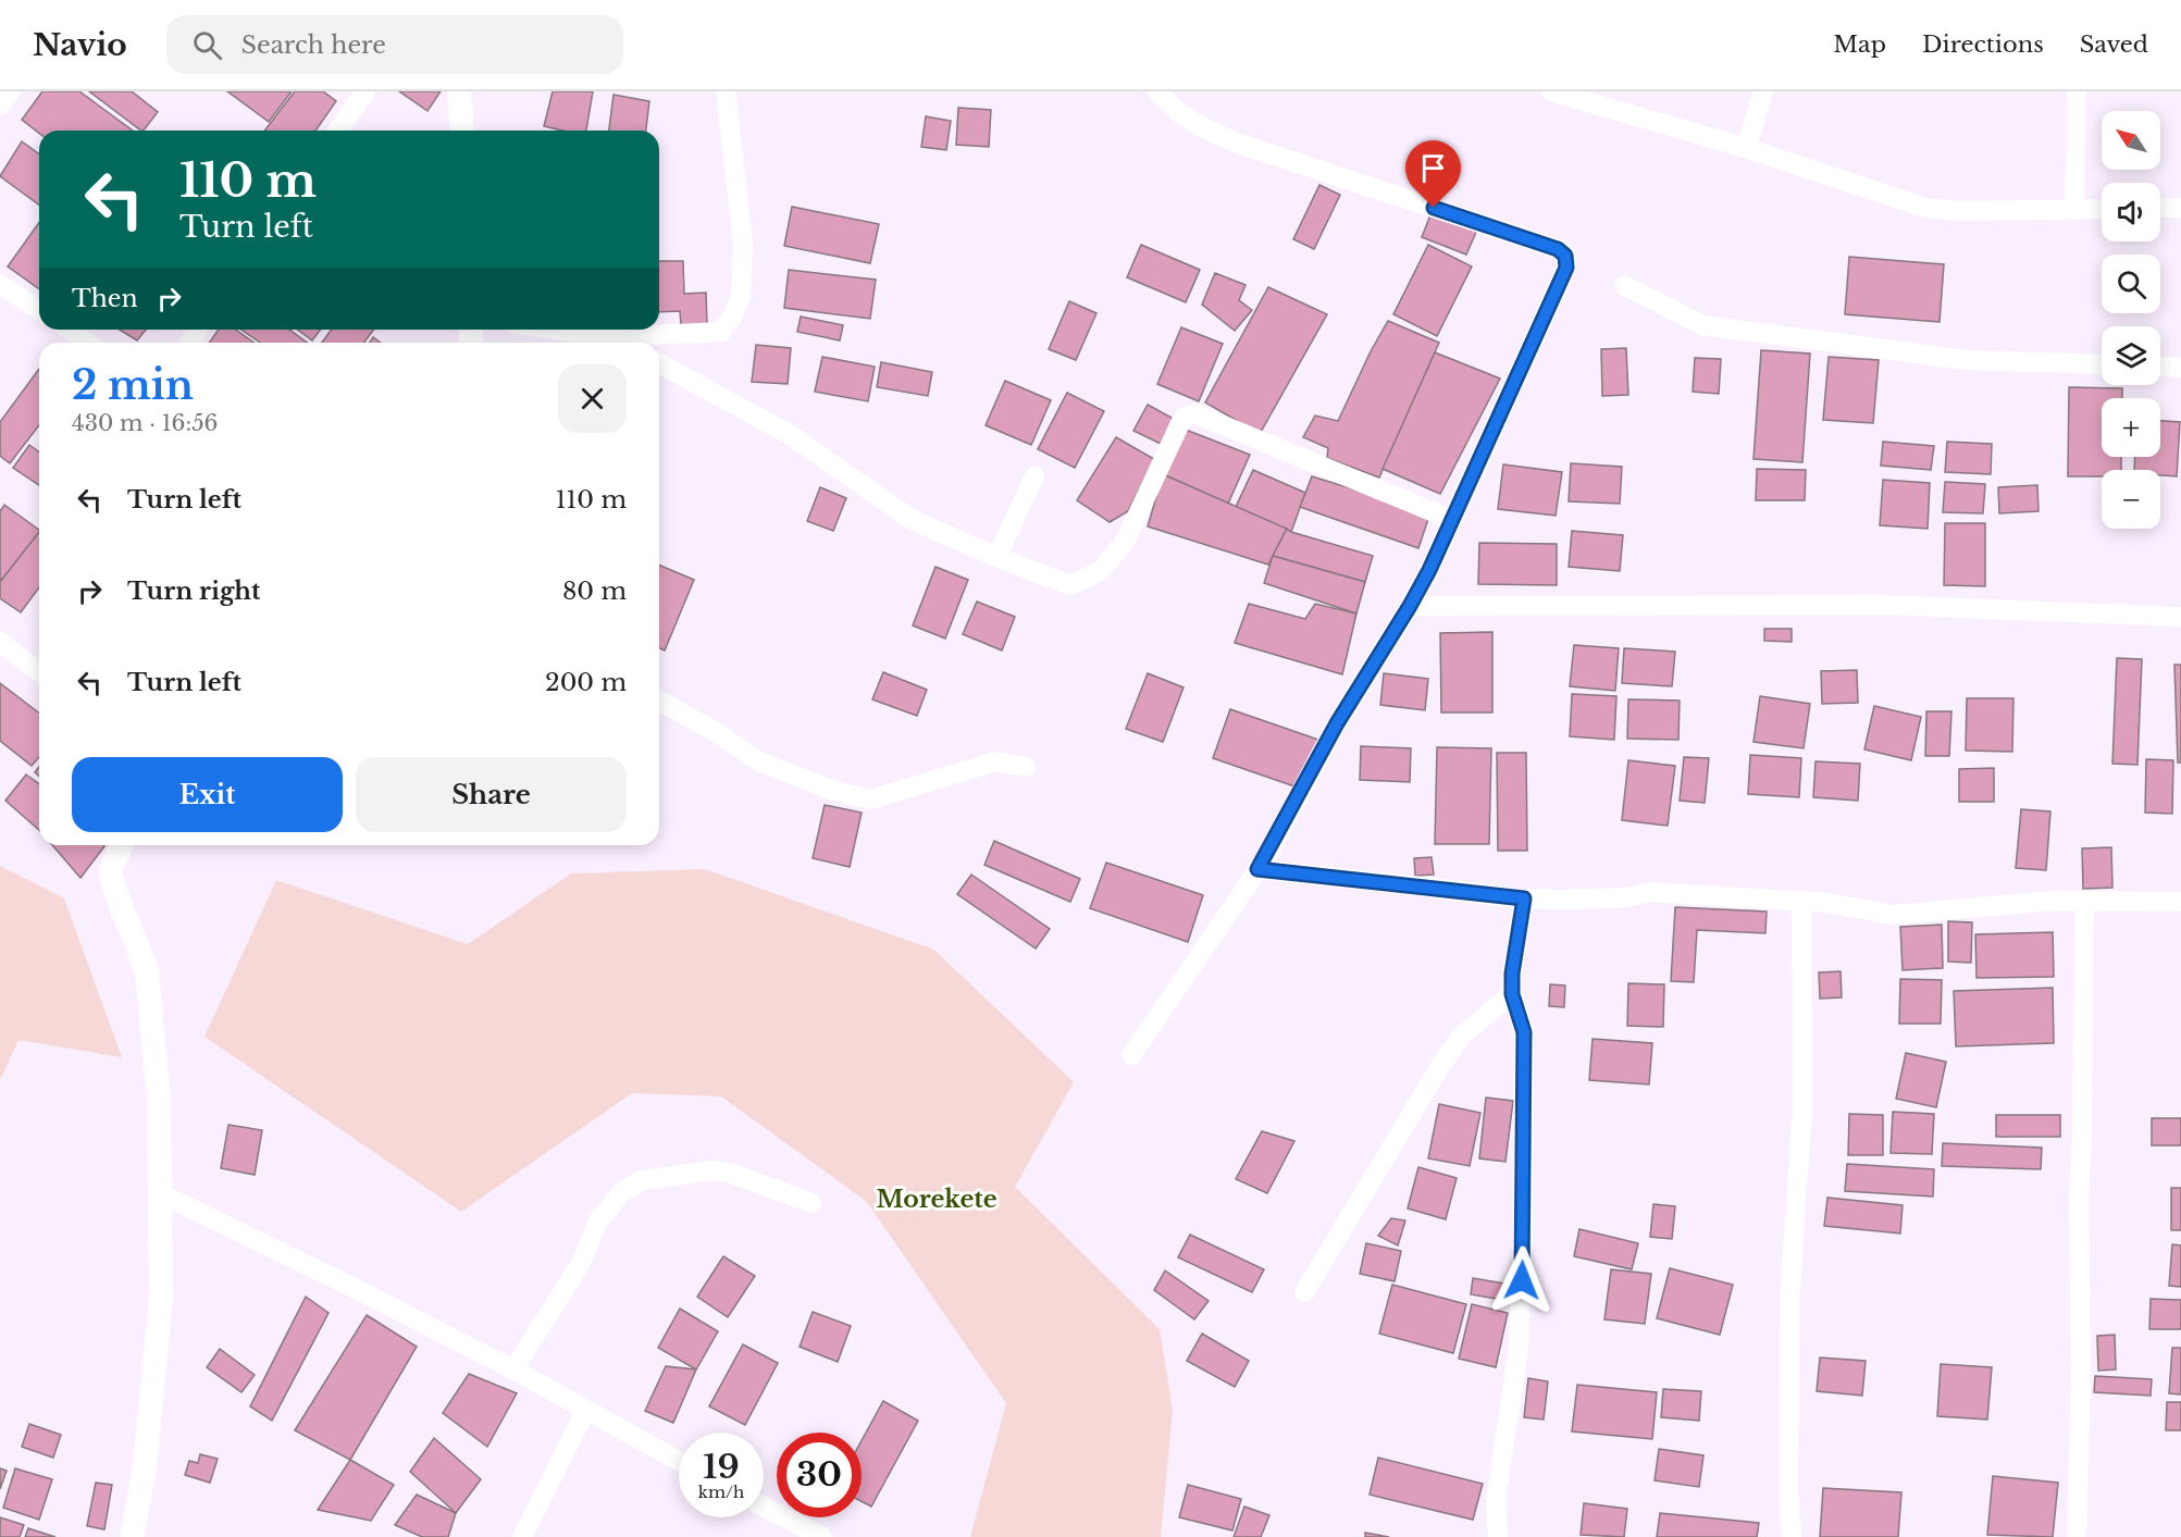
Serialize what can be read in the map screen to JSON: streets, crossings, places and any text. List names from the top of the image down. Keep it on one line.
{"districts":["Morekete"],"north":"top left","page":{"header":"Navio","search":"Search here","nav":["Map","Directions","Saved"],"map_buttons":["+","−"],"turn":["110 m","Turn left"],"then":"Then","heading":["2 min","430 m · 16:56"],"list":[{"name":"Turn left","value":"110 m"},{"name":"Turn right","value":"80 m"},{"name":"Turn left","value":"200 m"}],"buttons":["Exit","Share"],"speed":"19 km/h","limit":"30"}}
